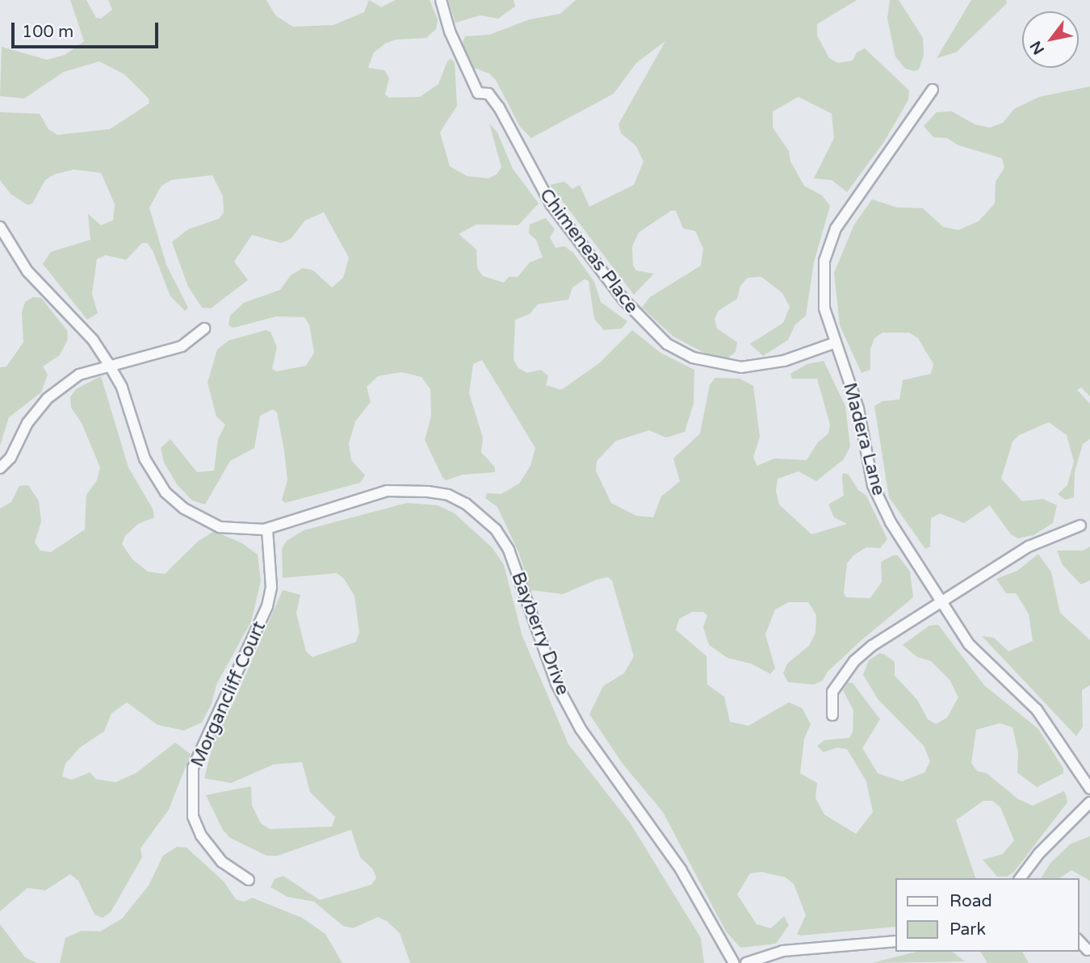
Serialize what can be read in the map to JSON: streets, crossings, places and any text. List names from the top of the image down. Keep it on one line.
{"streets":{"street":["Chimeneas Place","Madera Lane","Bayberry Drive","Morgancliff Court"]},"crossings":[["Chimeneas Place","Madera Lane"],["Bayberry Drive","Morgancliff Court"]],"legend":["Road","Park"],"scale_bar":"100 m","north":"bottom left"}
